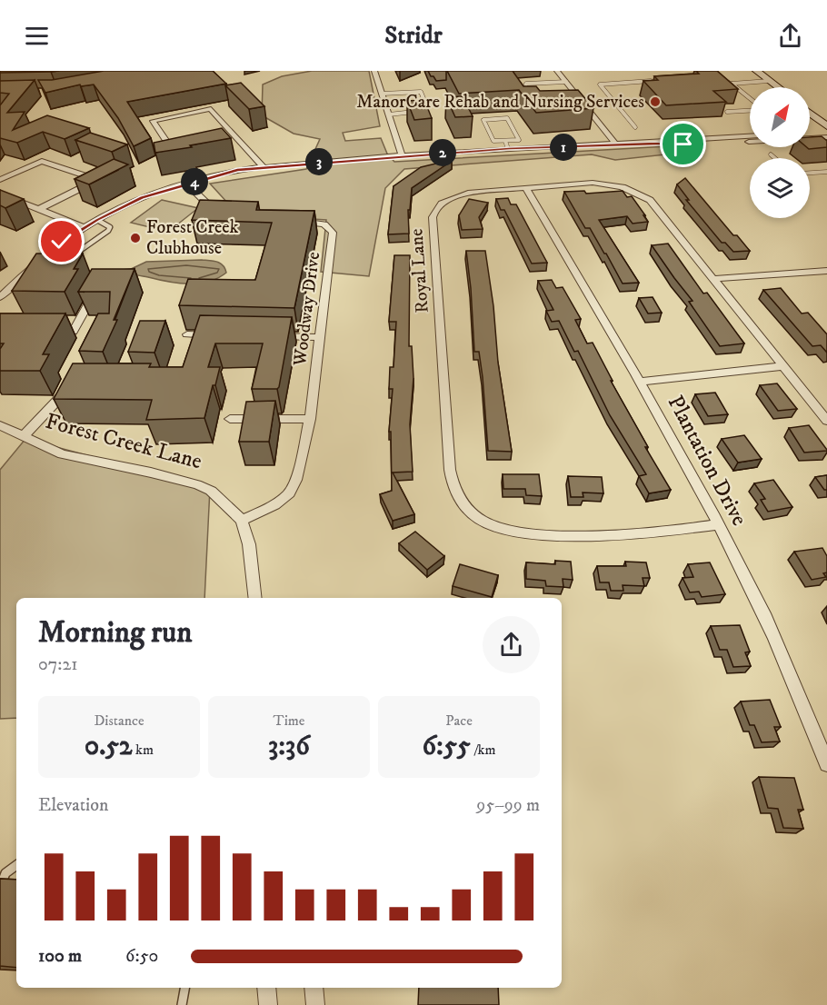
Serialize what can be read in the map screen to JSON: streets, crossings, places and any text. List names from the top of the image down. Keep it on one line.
{"streets":{"street":["Royal Lane","Woodway Drive","Forest Creek Lane","Plantation Drive"]},"crossings":[["Royal Lane","Plantation Drive"],["Woodway Drive","Forest Creek Lane"]],"places":["ManorCare Rehab and Nursing Services","Forest Creek Clubhouse"],"north":"top right","page":{"header":"Stridr","pins":["1","2","3","4"],"heading":["Morning run","07:21"],"stats":[["Distance","0.52 km"],["Time","3:36"],["Pace","6:55 /km"]],"chart":["Elevation","95–99 m"],"list":[{"name":"100 m","note":"6:50"}]}}
